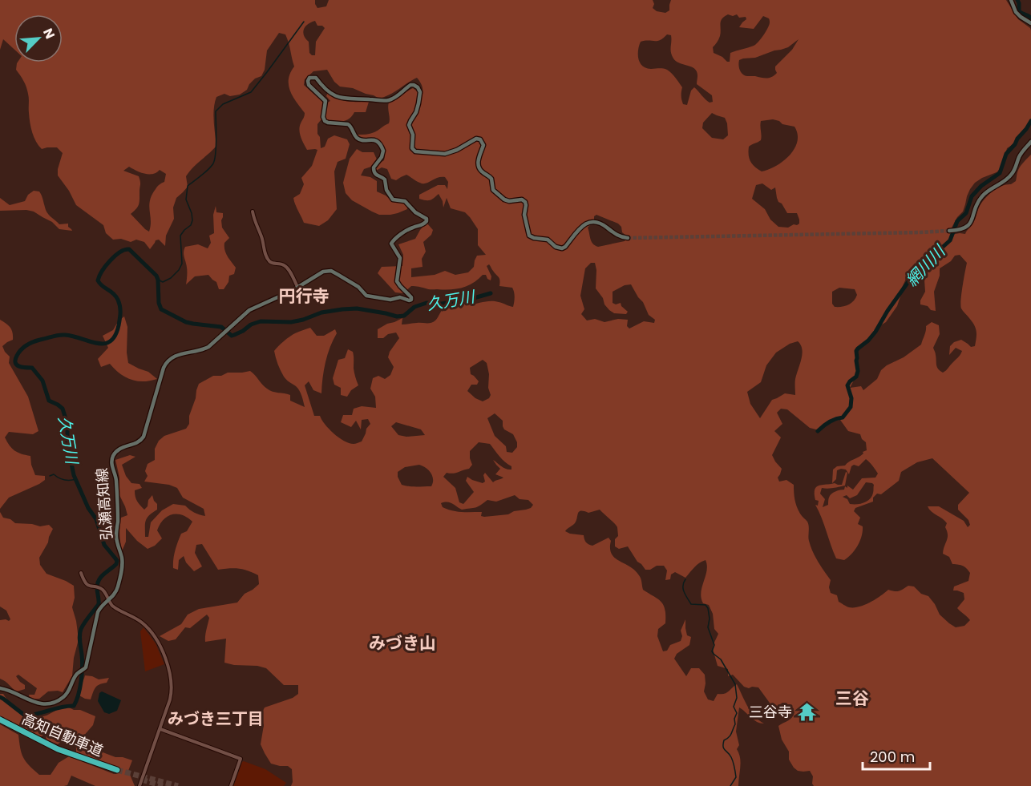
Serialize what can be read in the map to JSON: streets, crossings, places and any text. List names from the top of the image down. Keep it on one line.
{"streets":{"highway":["高知自動車道"],"main road":["弘瀬高知線"]},"districts":["円行寺","みづき山","三谷","みづき三丁目"],"water":["網川川","久万川"],"places":{"temple":["三谷寺"]},"scale_bar":"200 m","north":"top right"}
